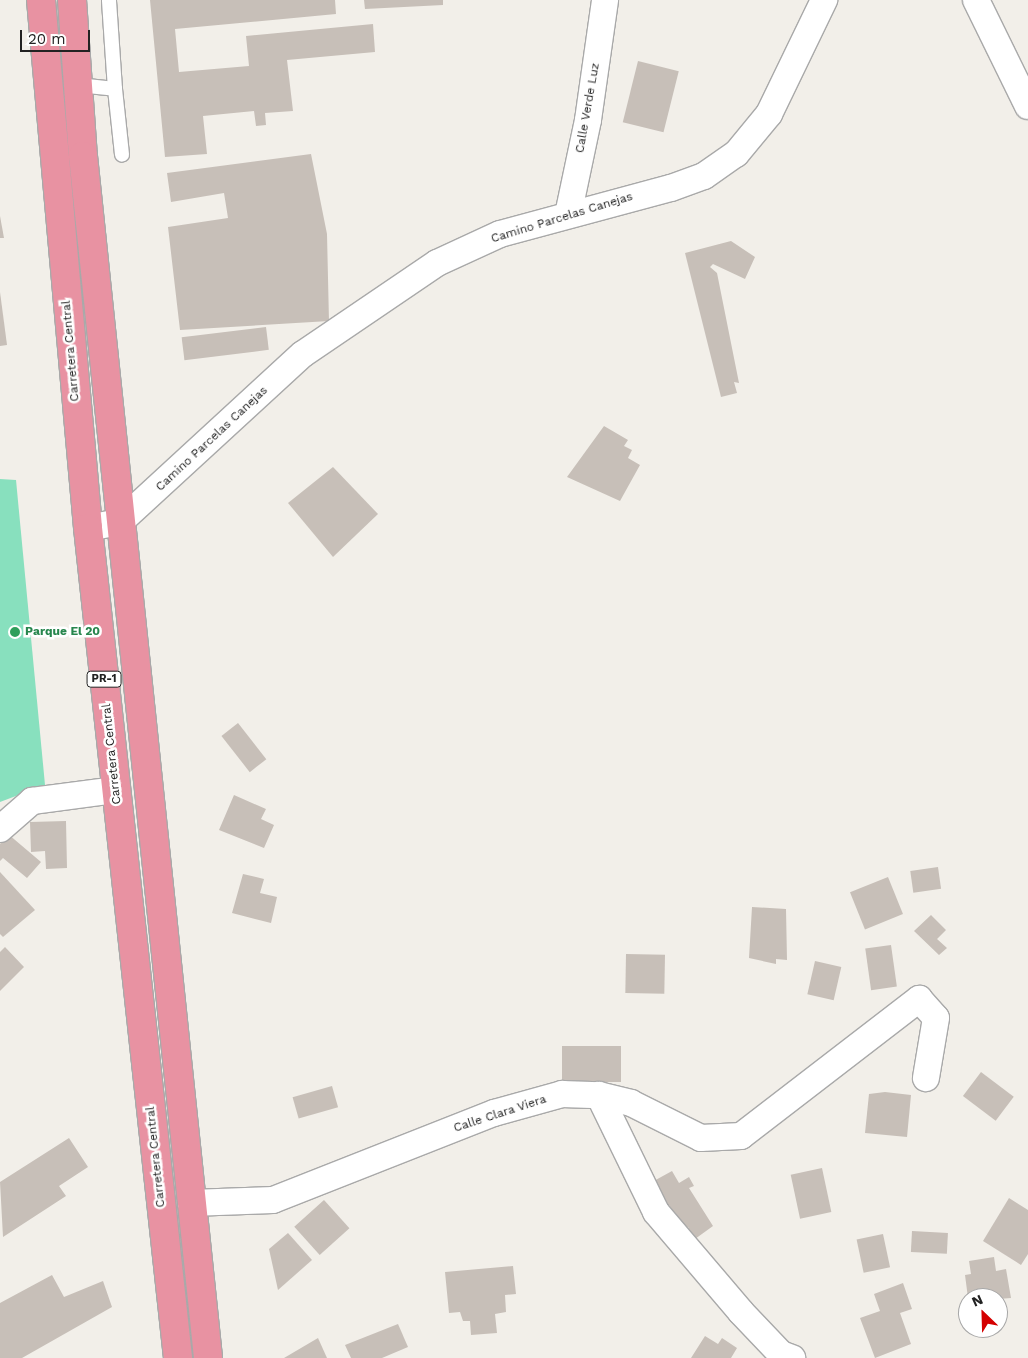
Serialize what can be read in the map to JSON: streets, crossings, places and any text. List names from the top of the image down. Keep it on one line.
{"streets":{"highway":["Carretera Central","PR-1"],"street":["Calle Verde Luz","Camino Parcelas Canejas","Calle Clara Viera"]},"crossings":[["Calle Verde Luz","Camino Parcelas Canejas"],["Camino Parcelas Canejas","PR-1"],["PR-1","Calle Clara Viera"]],"places":["Parque El 20"],"scale_bar":"20 m","north":"top left"}
